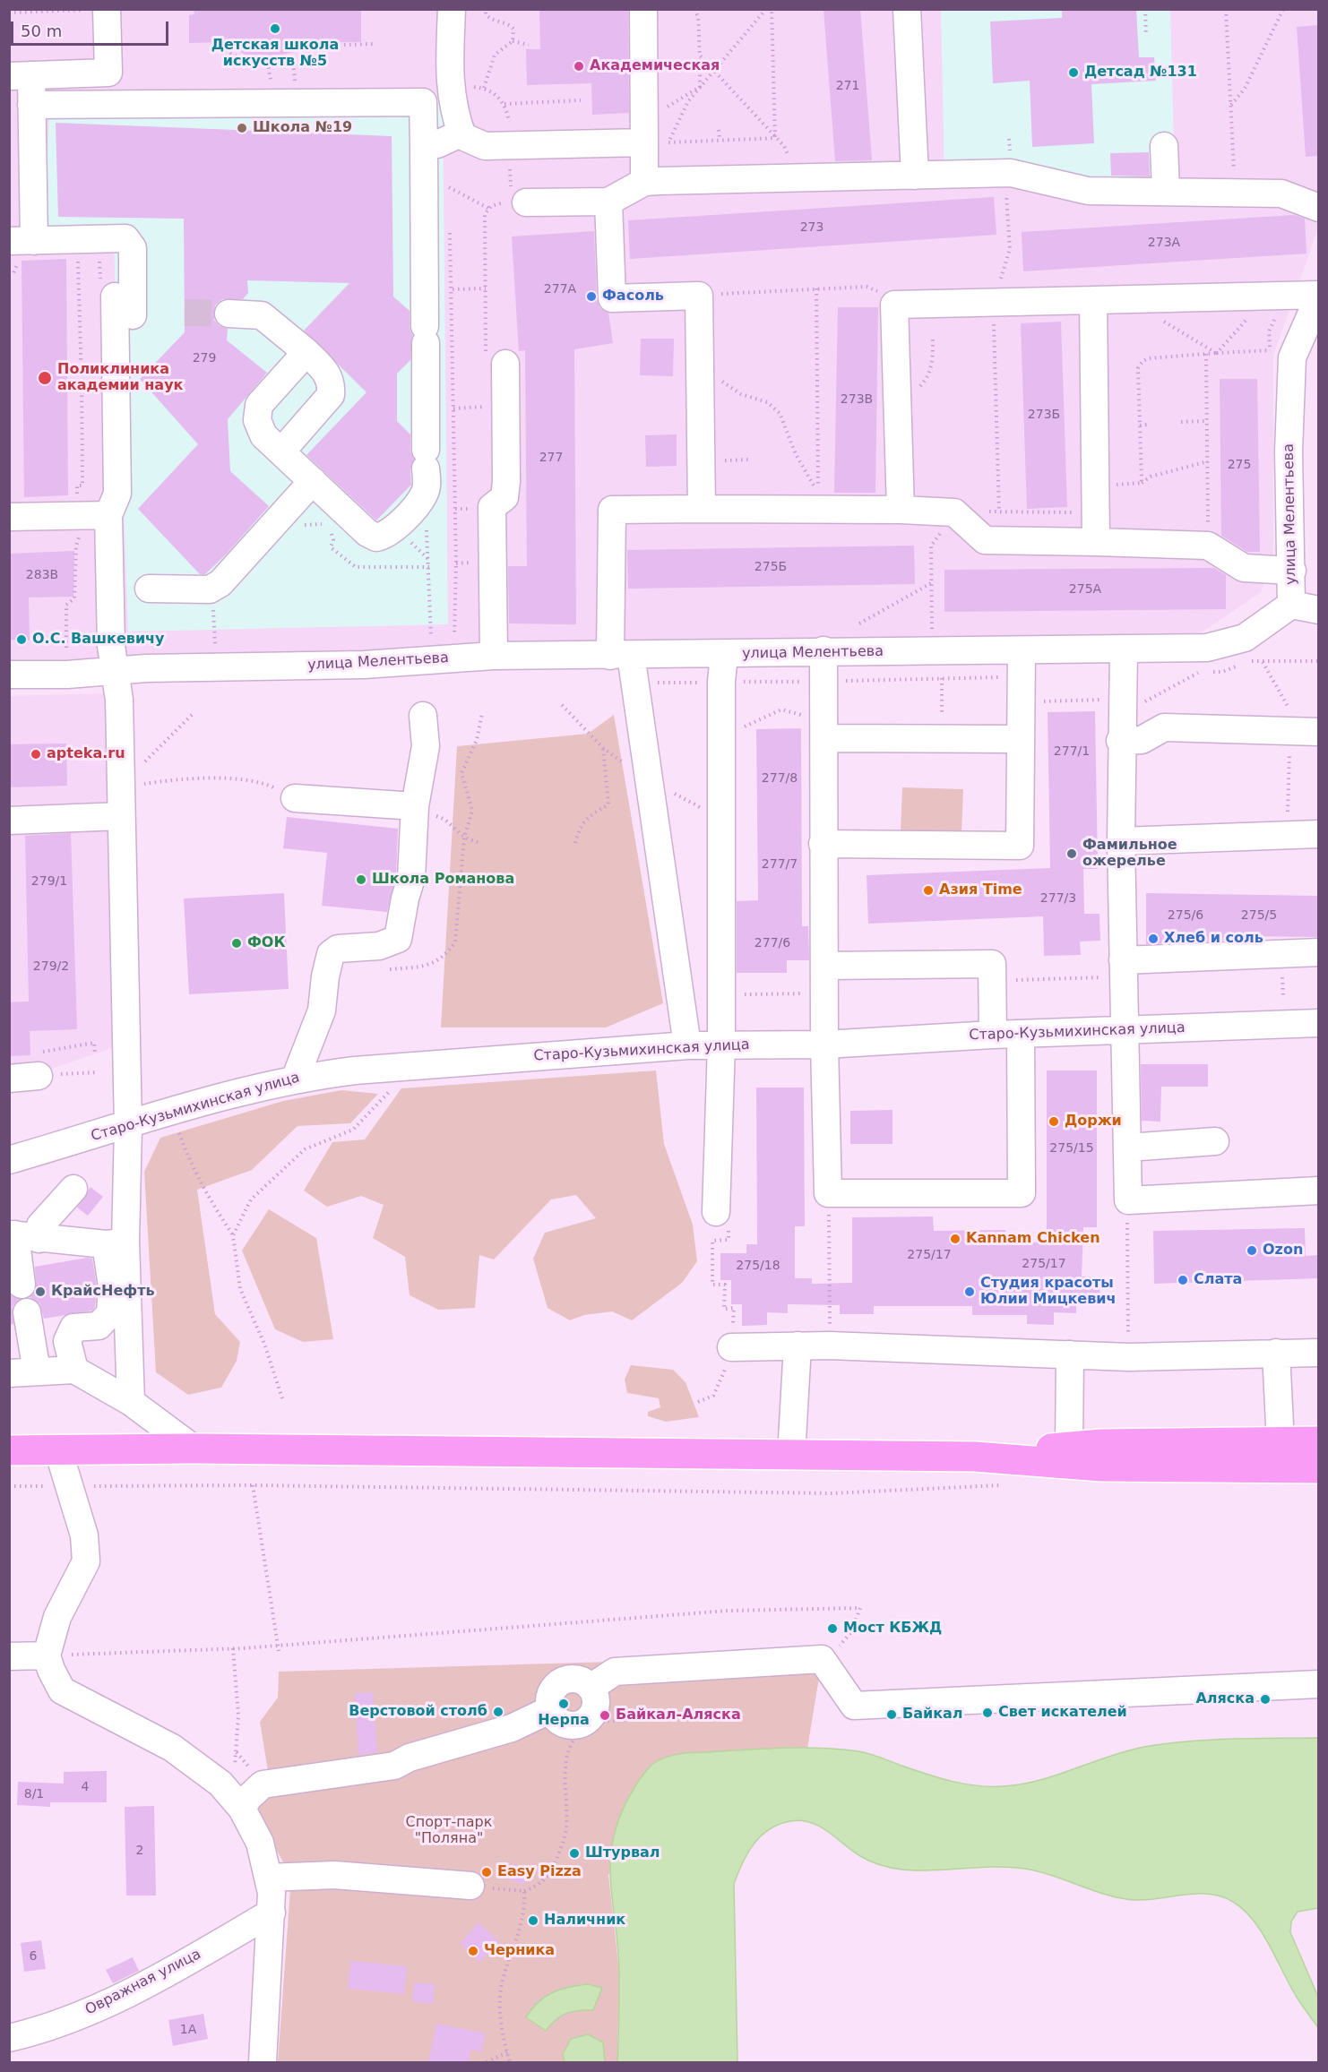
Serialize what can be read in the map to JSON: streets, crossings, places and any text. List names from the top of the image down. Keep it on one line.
{"streets":{"street":["улица Мелентьева","Старо-Кузьмихинская улица","Овражная улица"]},"parks":["Спорт-парк \"Поляна\""],"places":["Детская школа искусств №5","Академическая","Детсад №131","Школа №19","Фасоль","Поликлиника академии наук","О.С. Вашкевичу","apteka.ru","Фамильное ожерелье","Школа Романова","Азия Time","Хлеб и соль","ФОК","Доржи","Kannam Chicken","Ozon","Слата","КрайсНефть","Студия красоты Юлии Мицкевич","Мост КБЖД","Аляска","Нерпа","Верстовой столб","Свет искателей","Байкал","Байкал-Аляска","Штурвал","Easy Pizza","Наличник","Черника"],"house_numbers":["271","273","273А","277А","279","273В","273Б","277","275","275Б","283В","275А","277/1","277/8","277/7","279/1","277/3","275/6","275/5","277/6","279/2","275/15","275/17","275/17","275/18","4","8/1","2","6","1А"],"scale_bar":"50 m"}
